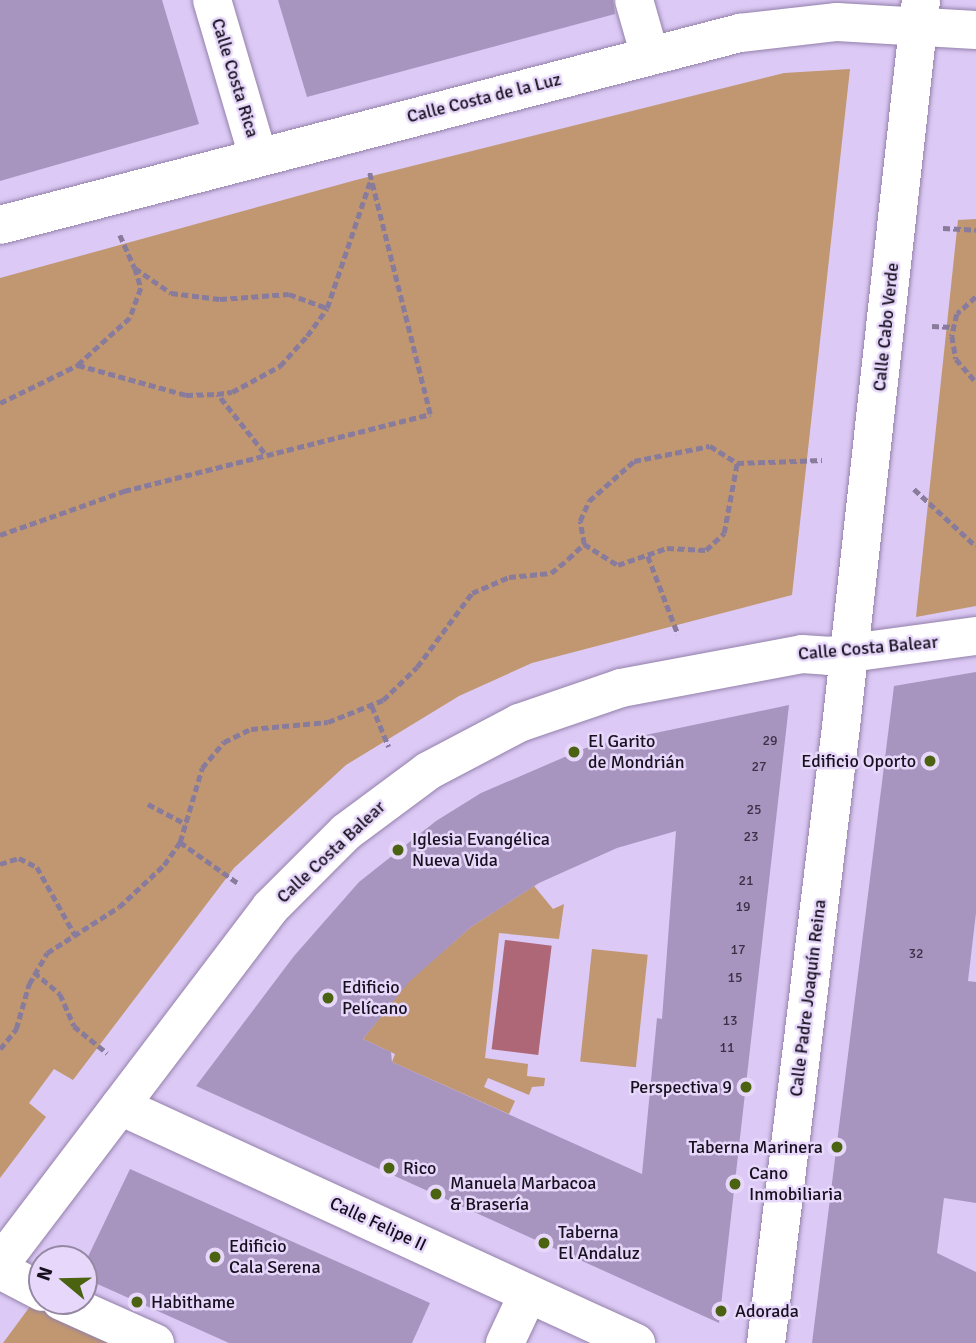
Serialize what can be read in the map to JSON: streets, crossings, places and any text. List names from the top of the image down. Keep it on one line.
{"streets":{"street":["Calle Costa Rica","Calle Costa de la Luz","Calle Cabo Verde","Calle Costa Balear","Calle Padre Joaquín Reina","Calle Felipe II"]},"crossings":[["Calle Costa Rica","Calle Costa de la Luz"],["Calle Costa de la Luz","Calle Cabo Verde"],["Calle Cabo Verde","Calle Costa Balear"],["Calle Cabo Verde","Calle Padre Joaquín Reina"],["Calle Costa Balear","Calle Padre Joaquín Reina"],["Calle Costa Balear","Calle Felipe II"]],"places":["El Garito de Mondrián","Edificio Oporto","Iglesia Evangélica Nueva Vida","Edificio Pelícano","Perspectiva 9","Taberna Marinera","Rico","Cano Inmobiliaria","Manuela Marbacoa & Brasería","Taberna El Andaluz","Edificio Cala Serena","Habithame","Adorada"],"house_numbers":["29","27","25","23","21","19","17","32","15","13","11"],"north":"left"}
